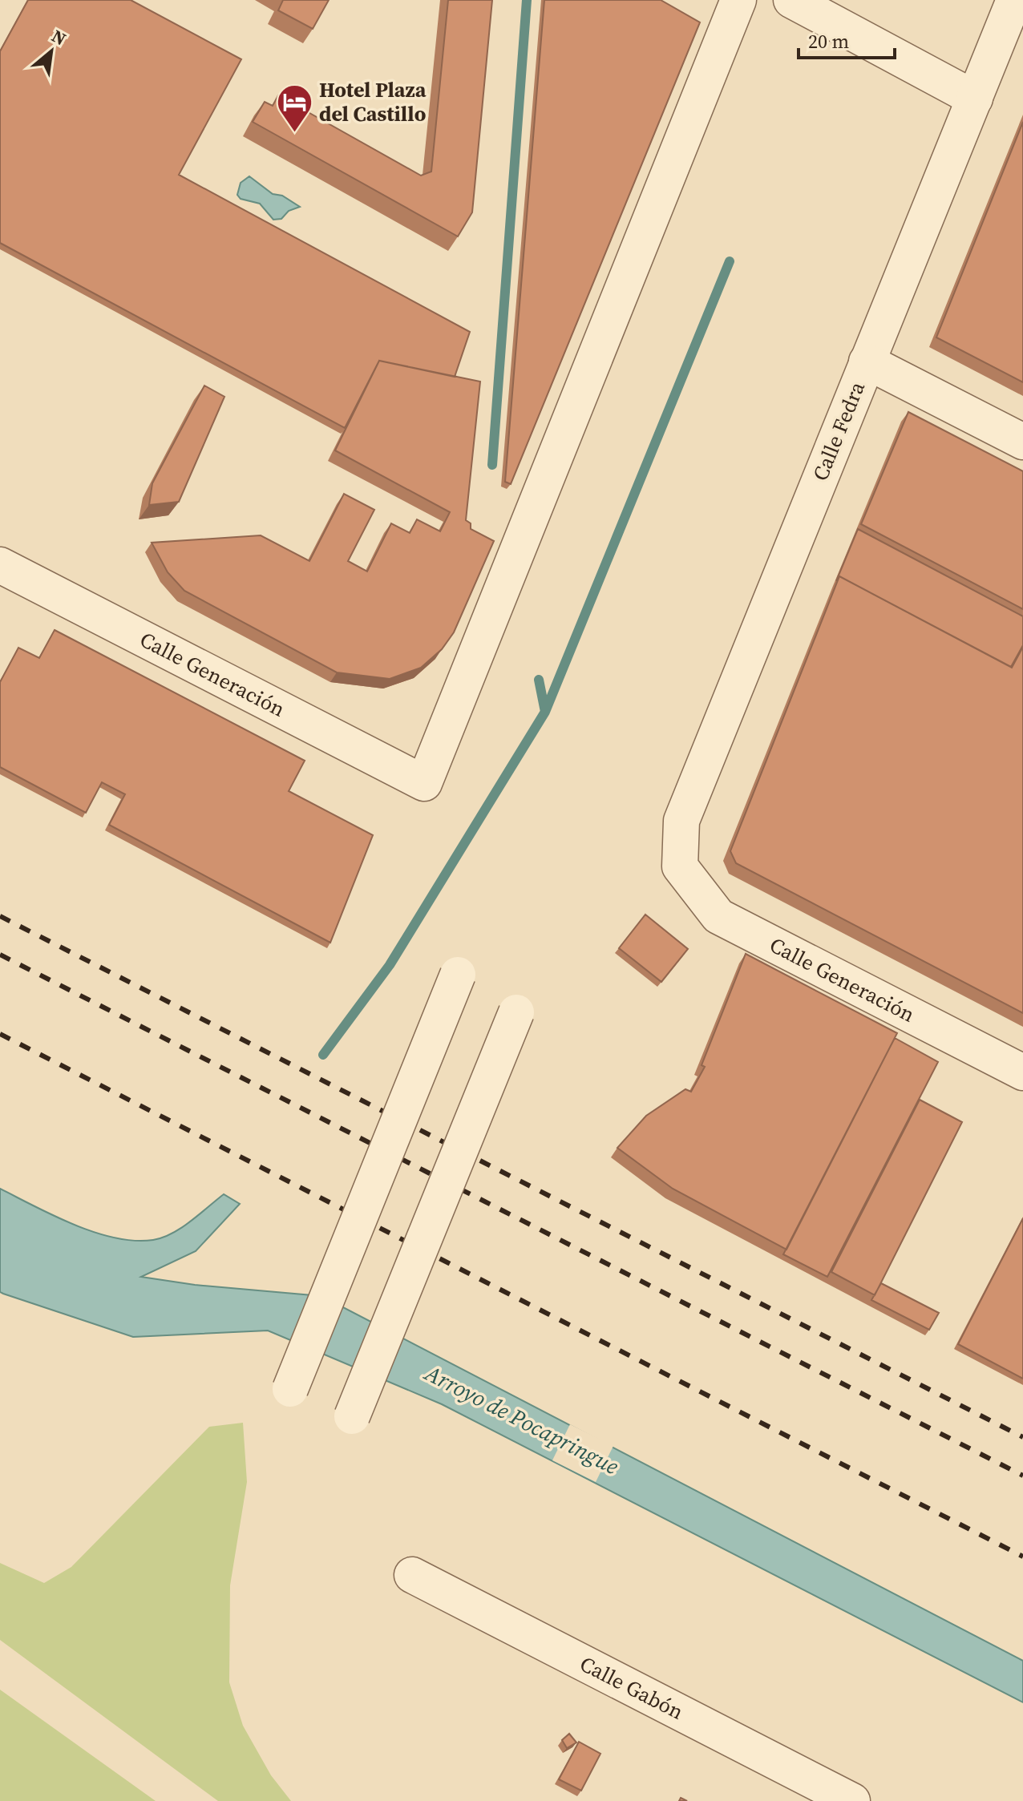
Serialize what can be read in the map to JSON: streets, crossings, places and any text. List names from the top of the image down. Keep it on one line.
{"streets":{"street":["Calle Fedra","Calle Generación","Calle Gabón"]},"crossings":[["Calle Fedra","Calle Generación"]],"water":["Arroyo de Pocapringue"],"places":{"hotel":["Hotel Plaza del Castillo"]},"scale_bar":"20 m","north":"top right"}
